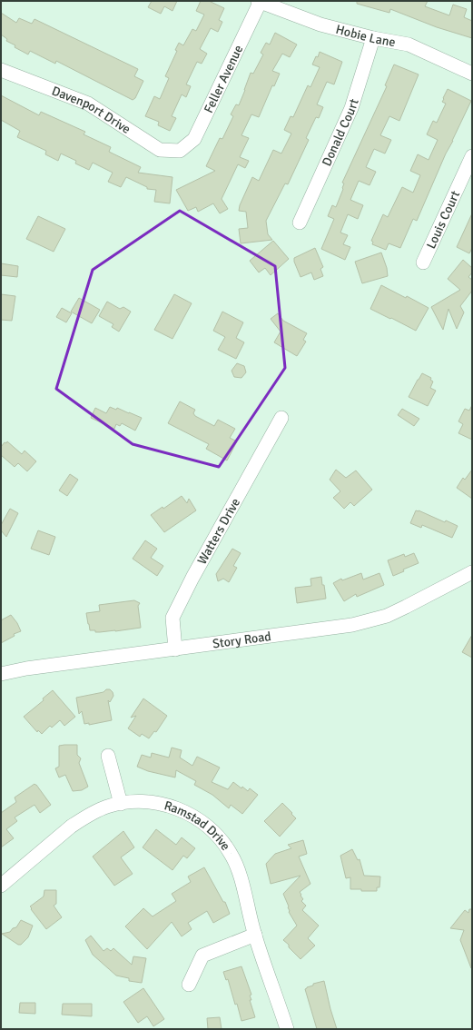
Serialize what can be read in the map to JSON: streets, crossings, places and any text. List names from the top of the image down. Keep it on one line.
{"streets":{"street":["Hobie Lane","Feller Avenue","Davenport Drive","Donald Court","Louis Court","Watters Drive","Story Road","Ramstad Drive"]},"crossings":[["Hobie Lane","Feller Avenue"],["Hobie Lane","Donald Court"],["Feller Avenue","Davenport Drive"],["Watters Drive","Story Road"]]}
